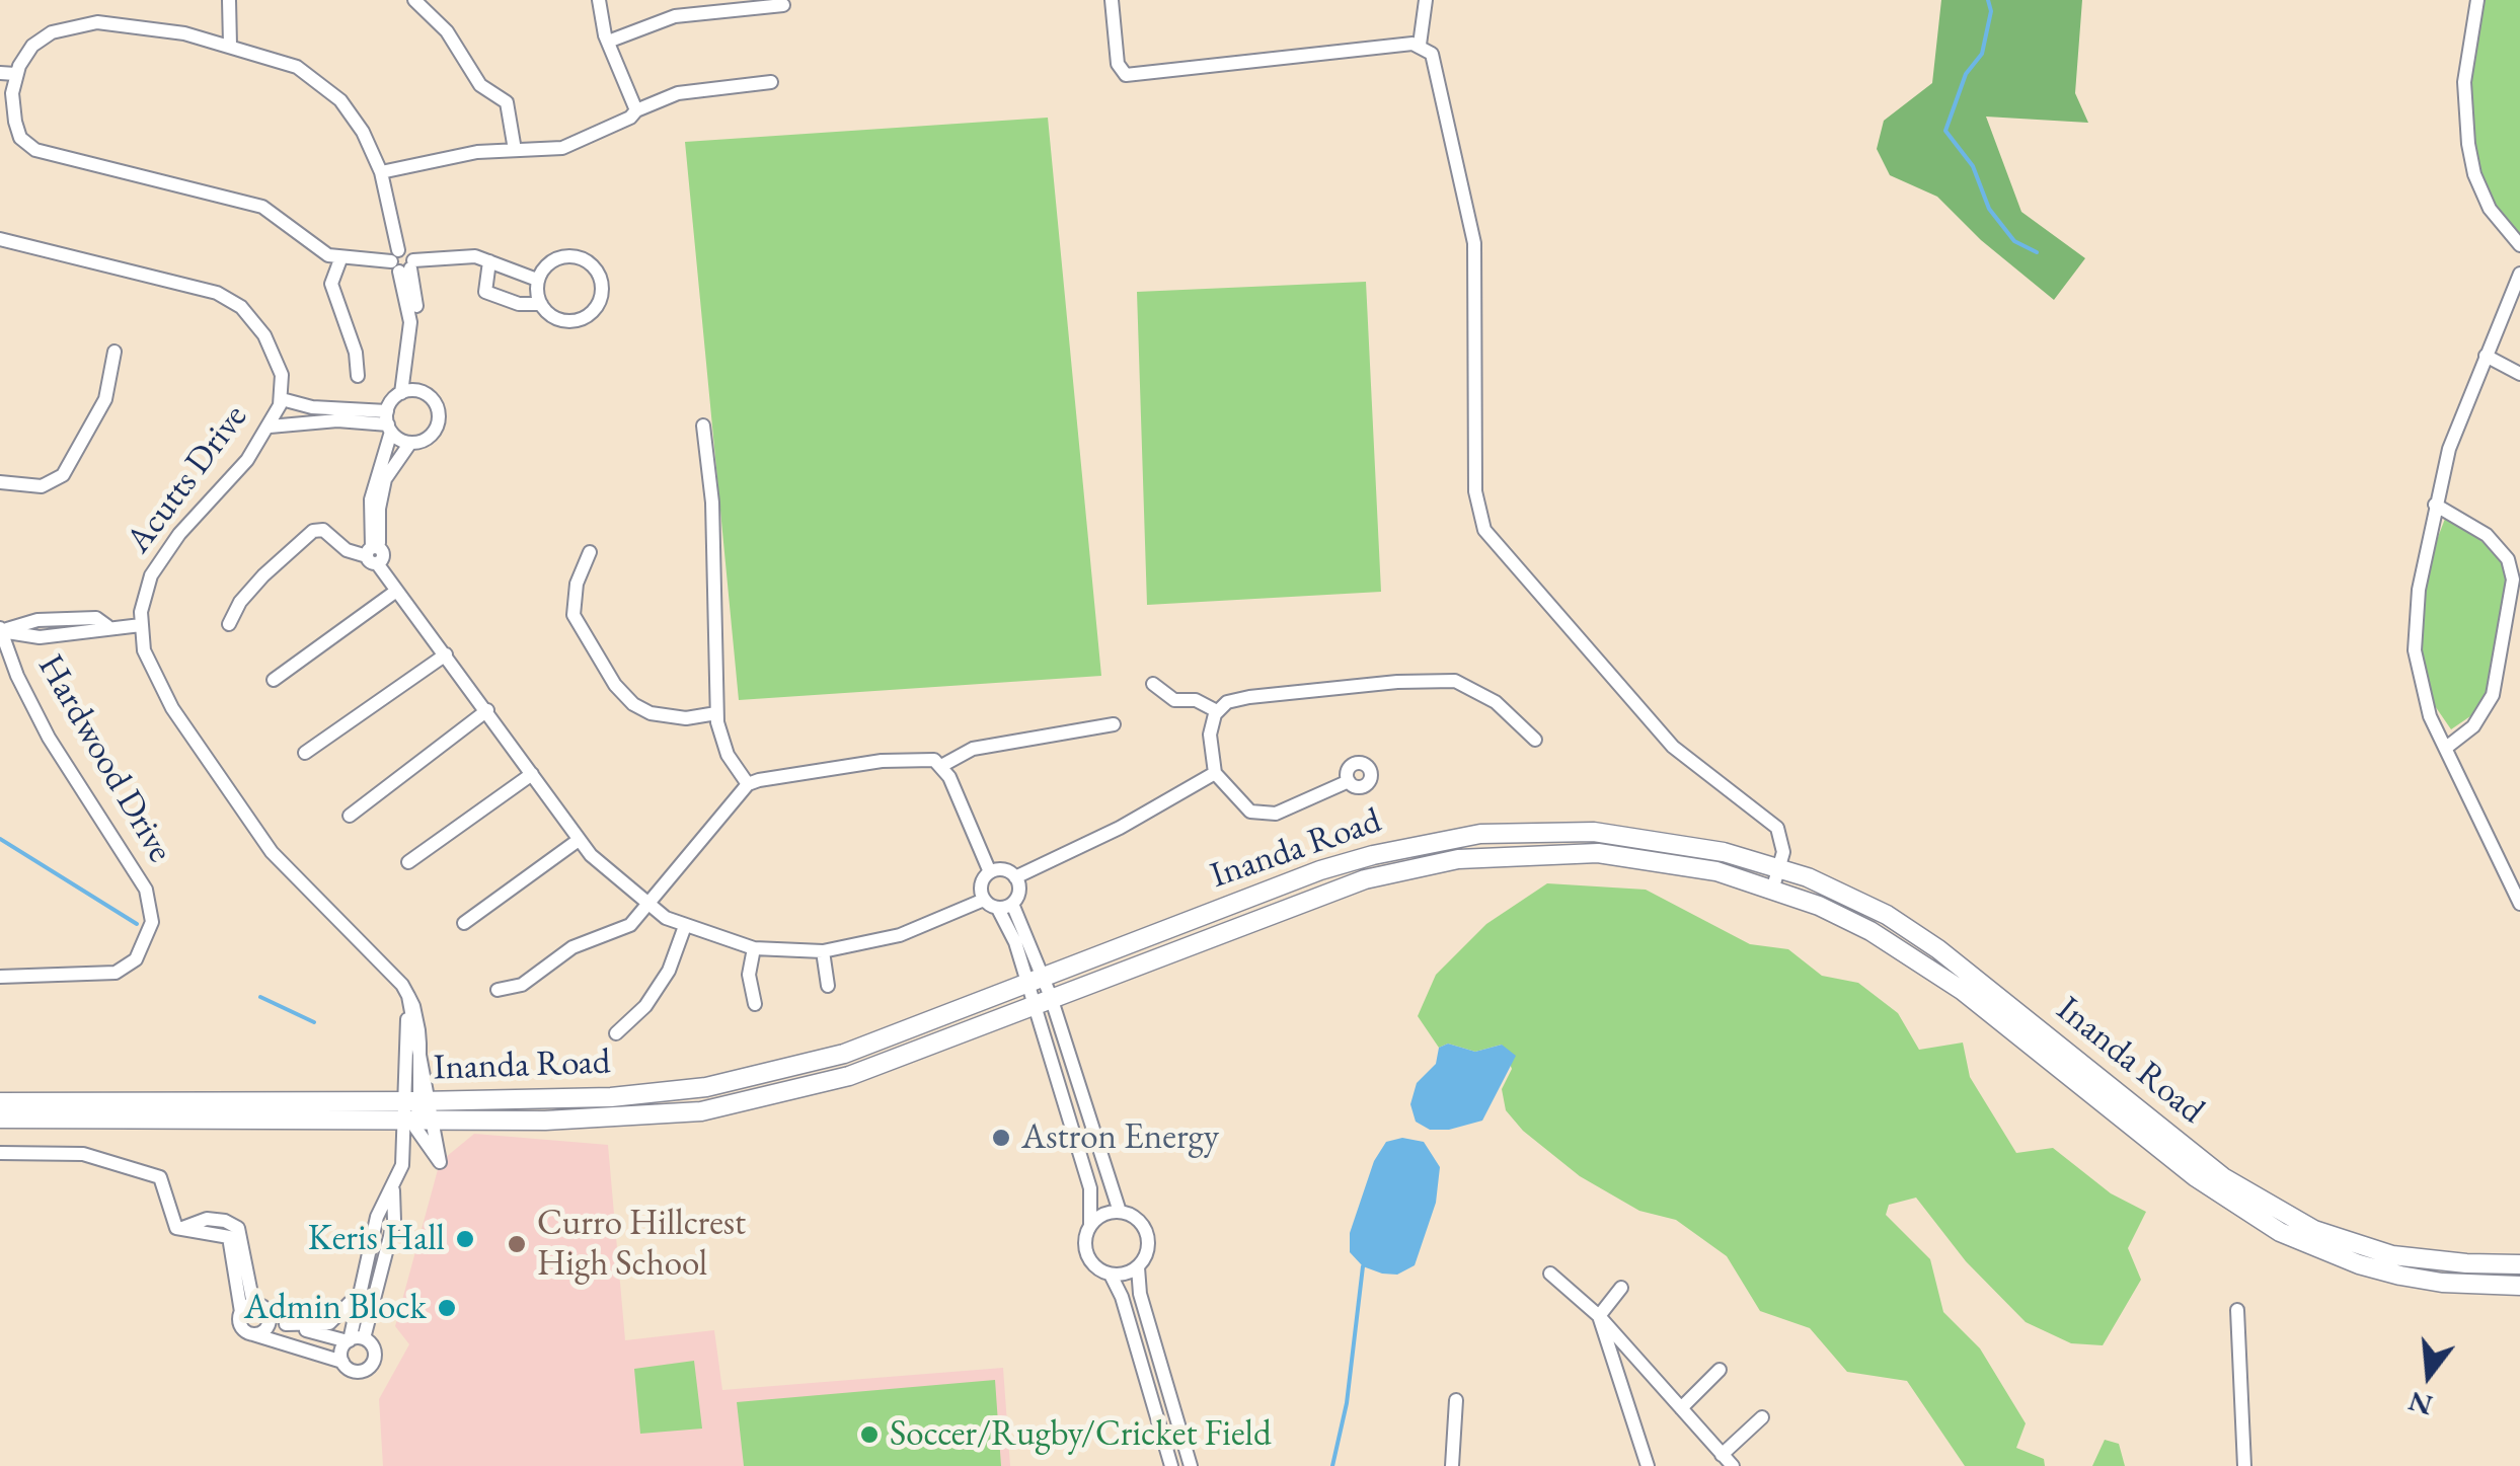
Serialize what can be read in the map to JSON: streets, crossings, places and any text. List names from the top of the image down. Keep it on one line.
{"streets":{"main road":["Inanda Road"],"street":["Acutts Drive","Hardwood Drive"]},"crossings":[["Acutts Drive","Inanda Road"]],"places":["Astron Energy","Keris Hall","Curro Hillcrest High School","Admin Block","Soccer/Rugby/Cricket Field"],"north":"bottom"}
